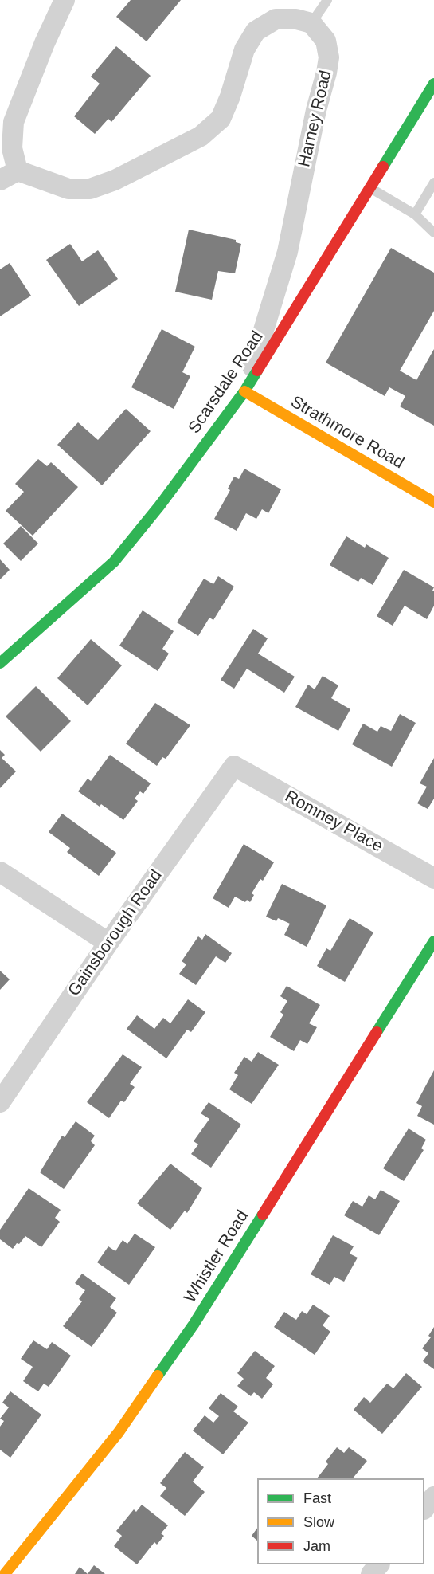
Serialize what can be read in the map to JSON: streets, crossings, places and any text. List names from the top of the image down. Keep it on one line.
{"streets":{"street":["Harney Road","Scarsdale Road","Strathmore Road","Romney Place","Gainsborough Road","Whistler Road"]},"crossings":[["Harney Road","Scarsdale Road"],["Harney Road","Strathmore Road"],["Scarsdale Road","Strathmore Road"],["Romney Place","Gainsborough Road"]],"legend":["Fast","Slow","Jam"]}
